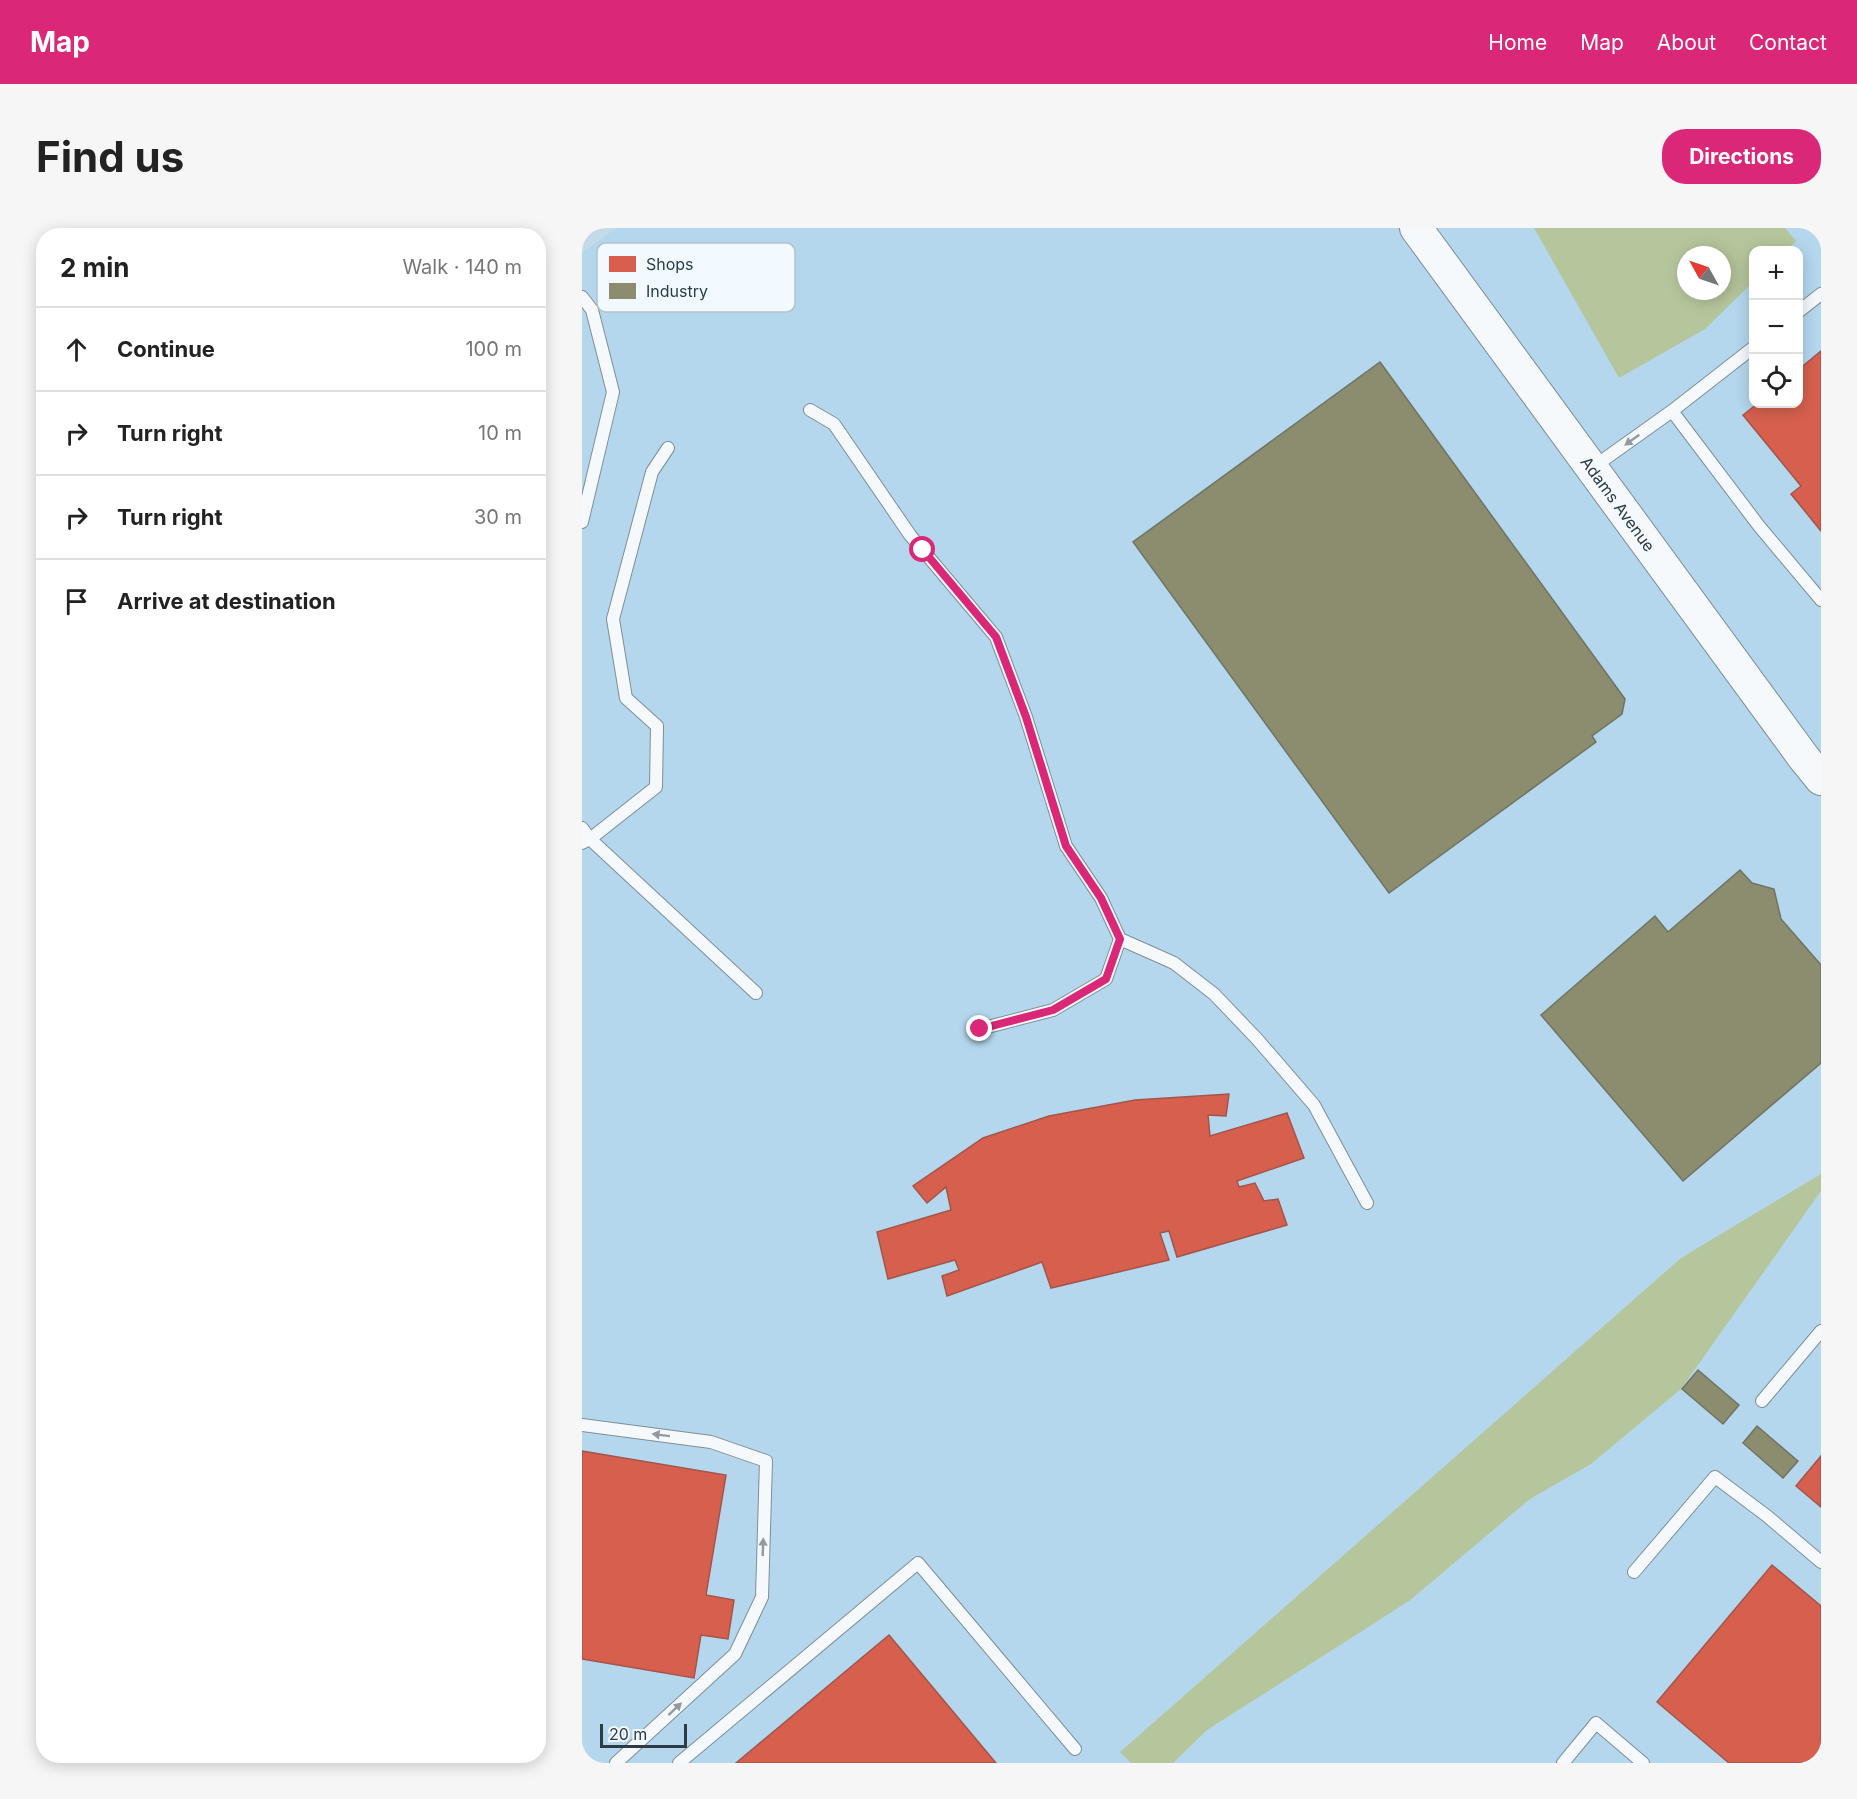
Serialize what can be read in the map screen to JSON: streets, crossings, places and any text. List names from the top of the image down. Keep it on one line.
{"streets":{"street":["Adams Avenue"]},"legend":["Shops","Industry"],"scale_bar":"20 m","north":"top left","page":{"header":"Map","nav":["Home","Map","About","Contact"],"buttons":"Directions","title":"Find us","heading":["2 min","Walk · 140 m"],"map_buttons":["+","−"],"list":[["Continue","100 m"],["Turn right","10 m"],["Turn right","30 m"],"Arrive at destination"],"scale":"20 m"}}
